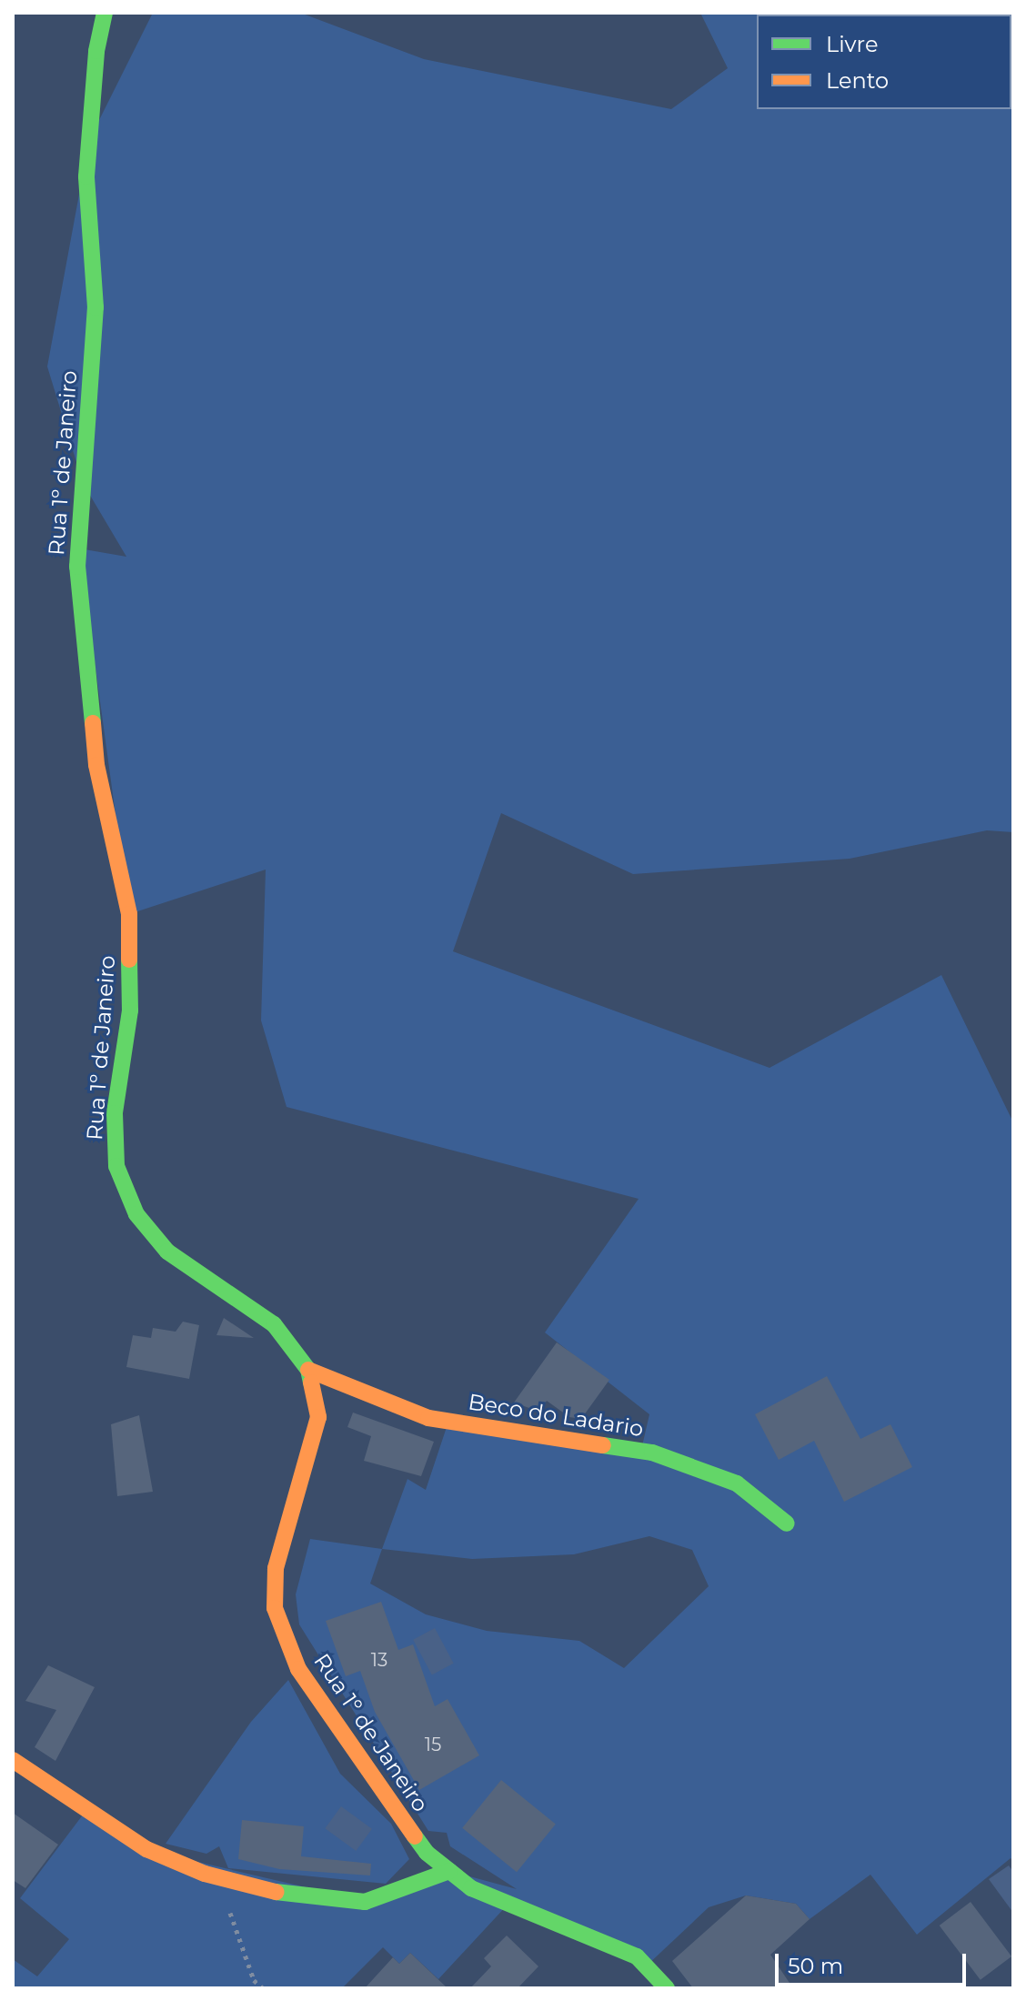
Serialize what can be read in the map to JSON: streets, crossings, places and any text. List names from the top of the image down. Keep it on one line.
{"streets":{"street":["Rua 1º de Janeiro","Beco do Ladario"]},"crossings":[["Rua 1º de Janeiro","Beco do Ladario"]],"house_numbers":["13","15"],"legend":["Livre","Lento"],"scale_bar":"50 m"}
